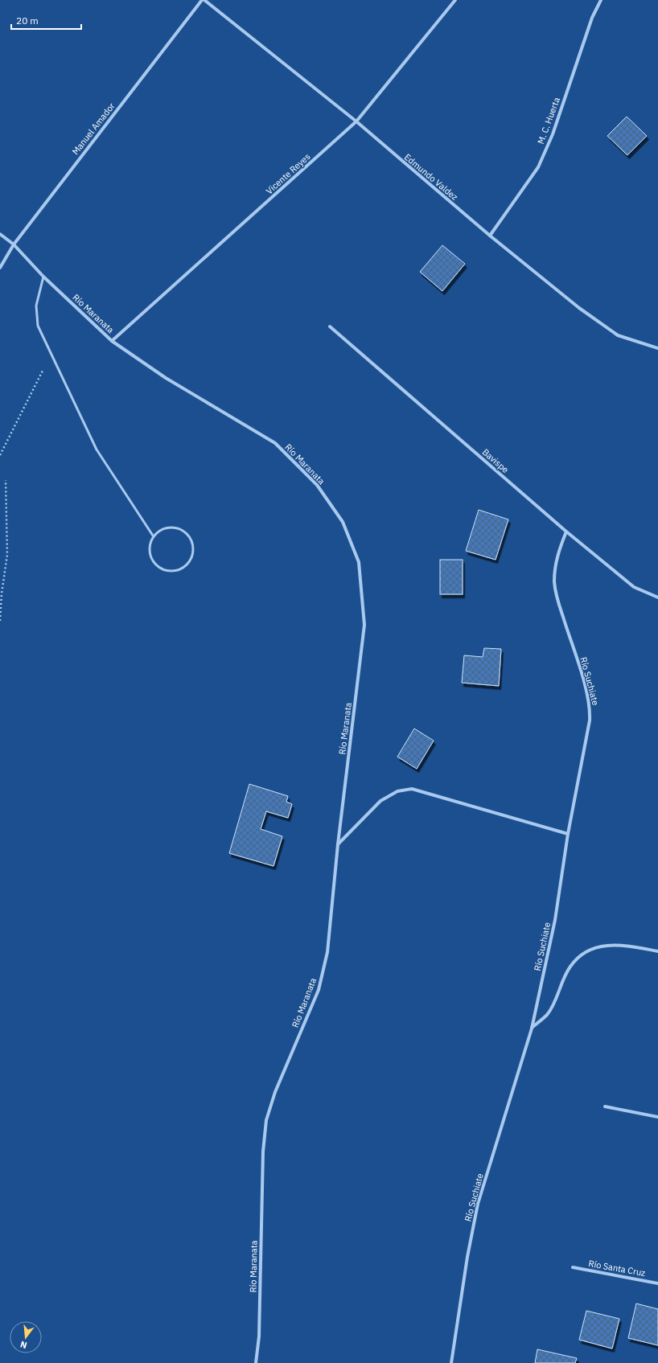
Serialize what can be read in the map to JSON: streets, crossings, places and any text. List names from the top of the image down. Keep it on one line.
{"streets":{"street":["M. C. Huerta","Manuel Amador","Vicente Reyes","Edmundo Valdez","Río Maranata","Bavispe","Río Suchiate","Río Santa Cruz"]},"crossings":[["M. C. Huerta","Edmundo Valdez"],["Manuel Amador","Río Maranata"],["Vicente Reyes","Edmundo Valdez"],["Vicente Reyes","Río Maranata"],["Bavispe","Río Suchiate"]],"scale_bar":"20 m","north":"bottom"}
